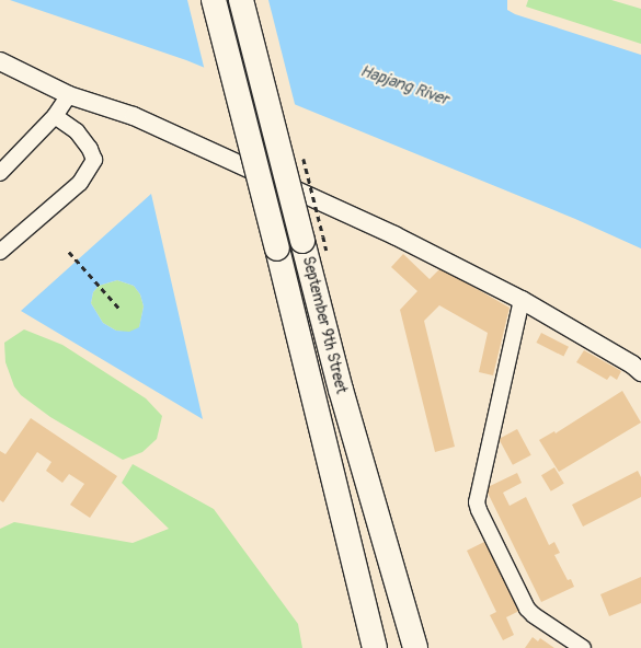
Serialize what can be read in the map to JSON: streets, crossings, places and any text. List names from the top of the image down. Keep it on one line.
{"streets":{"highway":["September 9th Street"]},"water":["Hapjang River"]}
